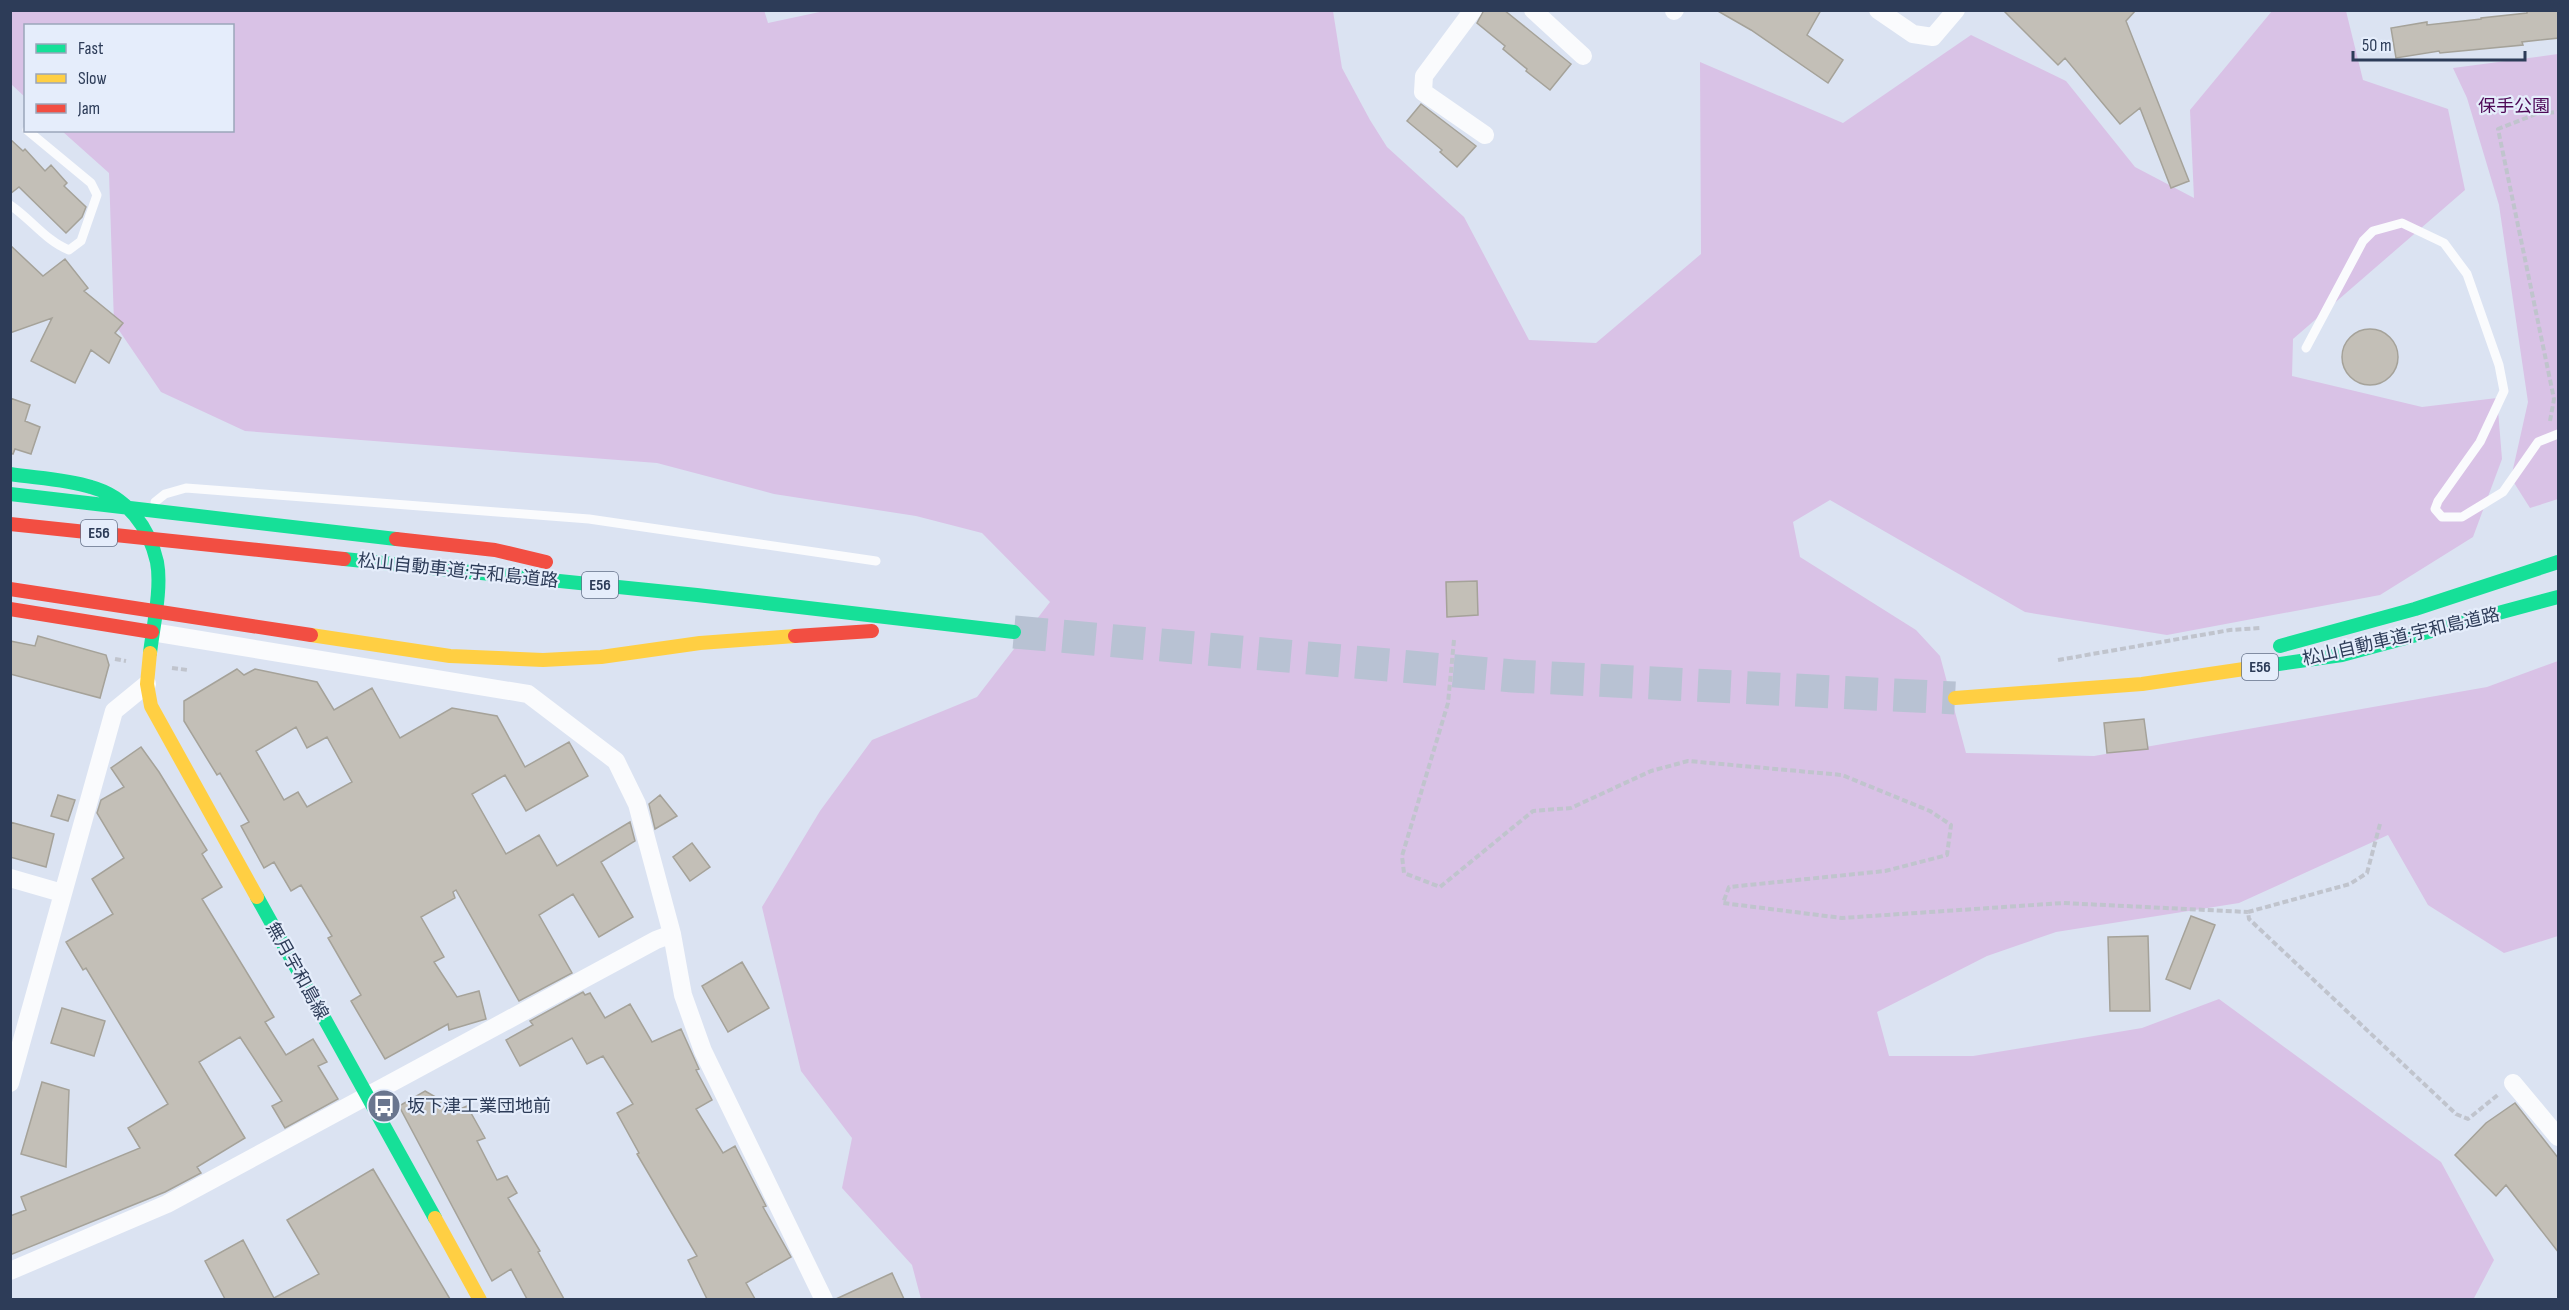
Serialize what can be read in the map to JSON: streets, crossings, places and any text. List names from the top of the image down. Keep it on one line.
{"streets":{"main road":["E56","松山自動車道;宇和島道路","無月宇和島線"]},"parks":["保手公園"],"places":{"bus stop":["坂下津工業団地前"]},"legend":["Fast","Slow","Jam"],"scale_bar":"50 m"}
